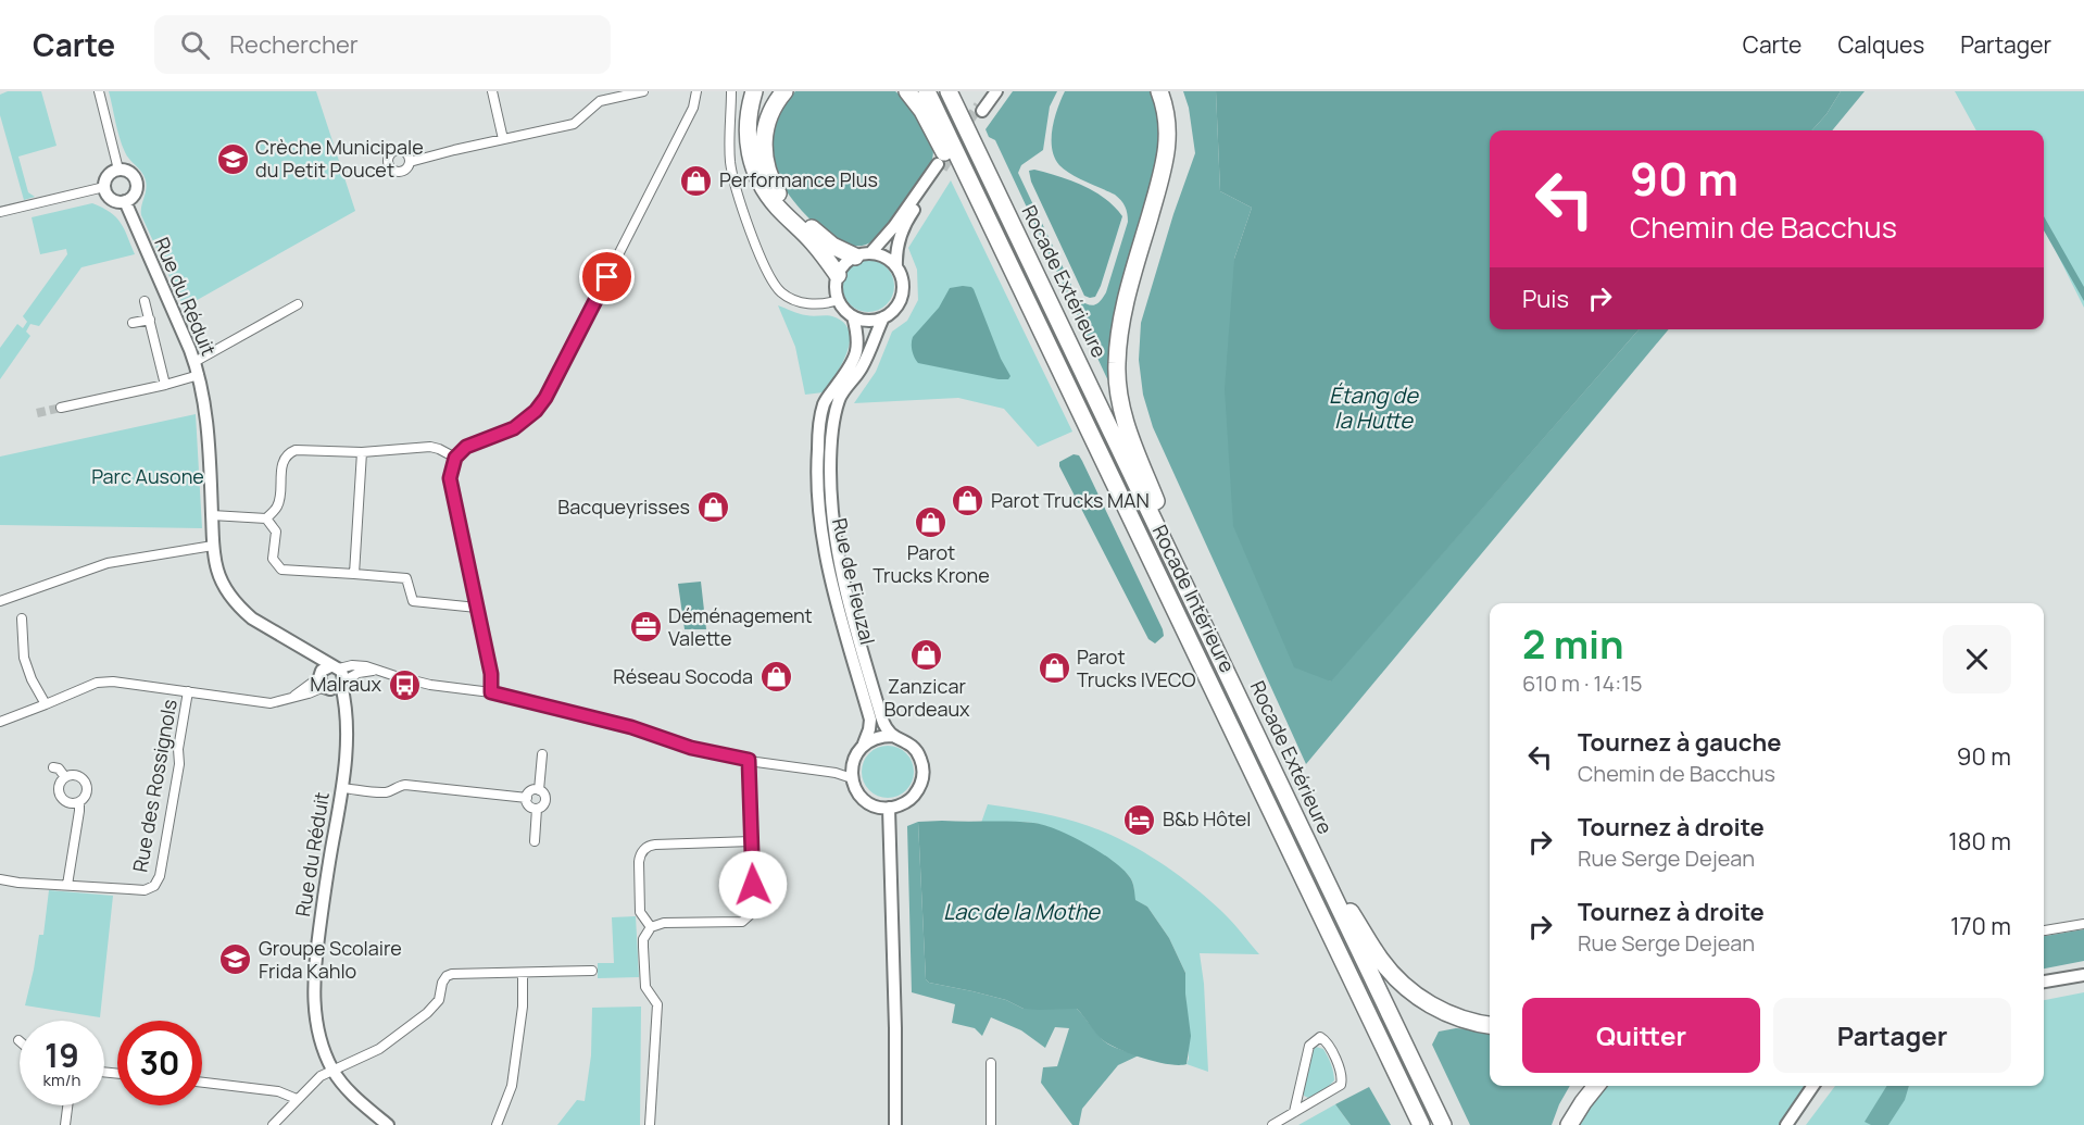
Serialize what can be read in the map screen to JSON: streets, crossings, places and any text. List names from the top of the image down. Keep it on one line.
{"streets":{"highway":["Rocade Extérieure","Rocade Intérieure"],"street":["Rue du Réduit","Rue de Fieuzal","Rue des Rossignols"]},"water":["Étang de la Hutte","Lac de la Mothe"],"parks":["Parc Ausone"],"places":{"school or university":["Crèche Municipale du Petit Poucet","Groupe Scolaire Frida Kahlo"],"shop":["Performance Plus","Parot Trucks MAN","Bacqueyrisses","Parot Trucks Krone","Zanzicar Bordeaux","Parot Trucks IVECO","Réseau Socoda"],"office":["Déménagement Valette"],"bus stop":["Malraux"],"hotel":["B&b Hôtel"]},"page":{"header":"Carte","search":"Rechercher","nav":["Carte","Calques","Partager"],"turn":["90 m","Chemin de Bacchus"],"then":"Puis","heading":["2 min","610 m · 14:15"],"list":[{"name":"Tournez à gauche","note":"Chemin de Bacchus","value":"90 m"},{"name":"Tournez à droite","note":"Rue Serge Dejean","value":"180 m"},{"name":"Tournez à droite","note":"Rue Serge Dejean","value":"170 m"}],"buttons":["Quitter","Partager"],"speed":"19 km/h","limit":"30"}}
